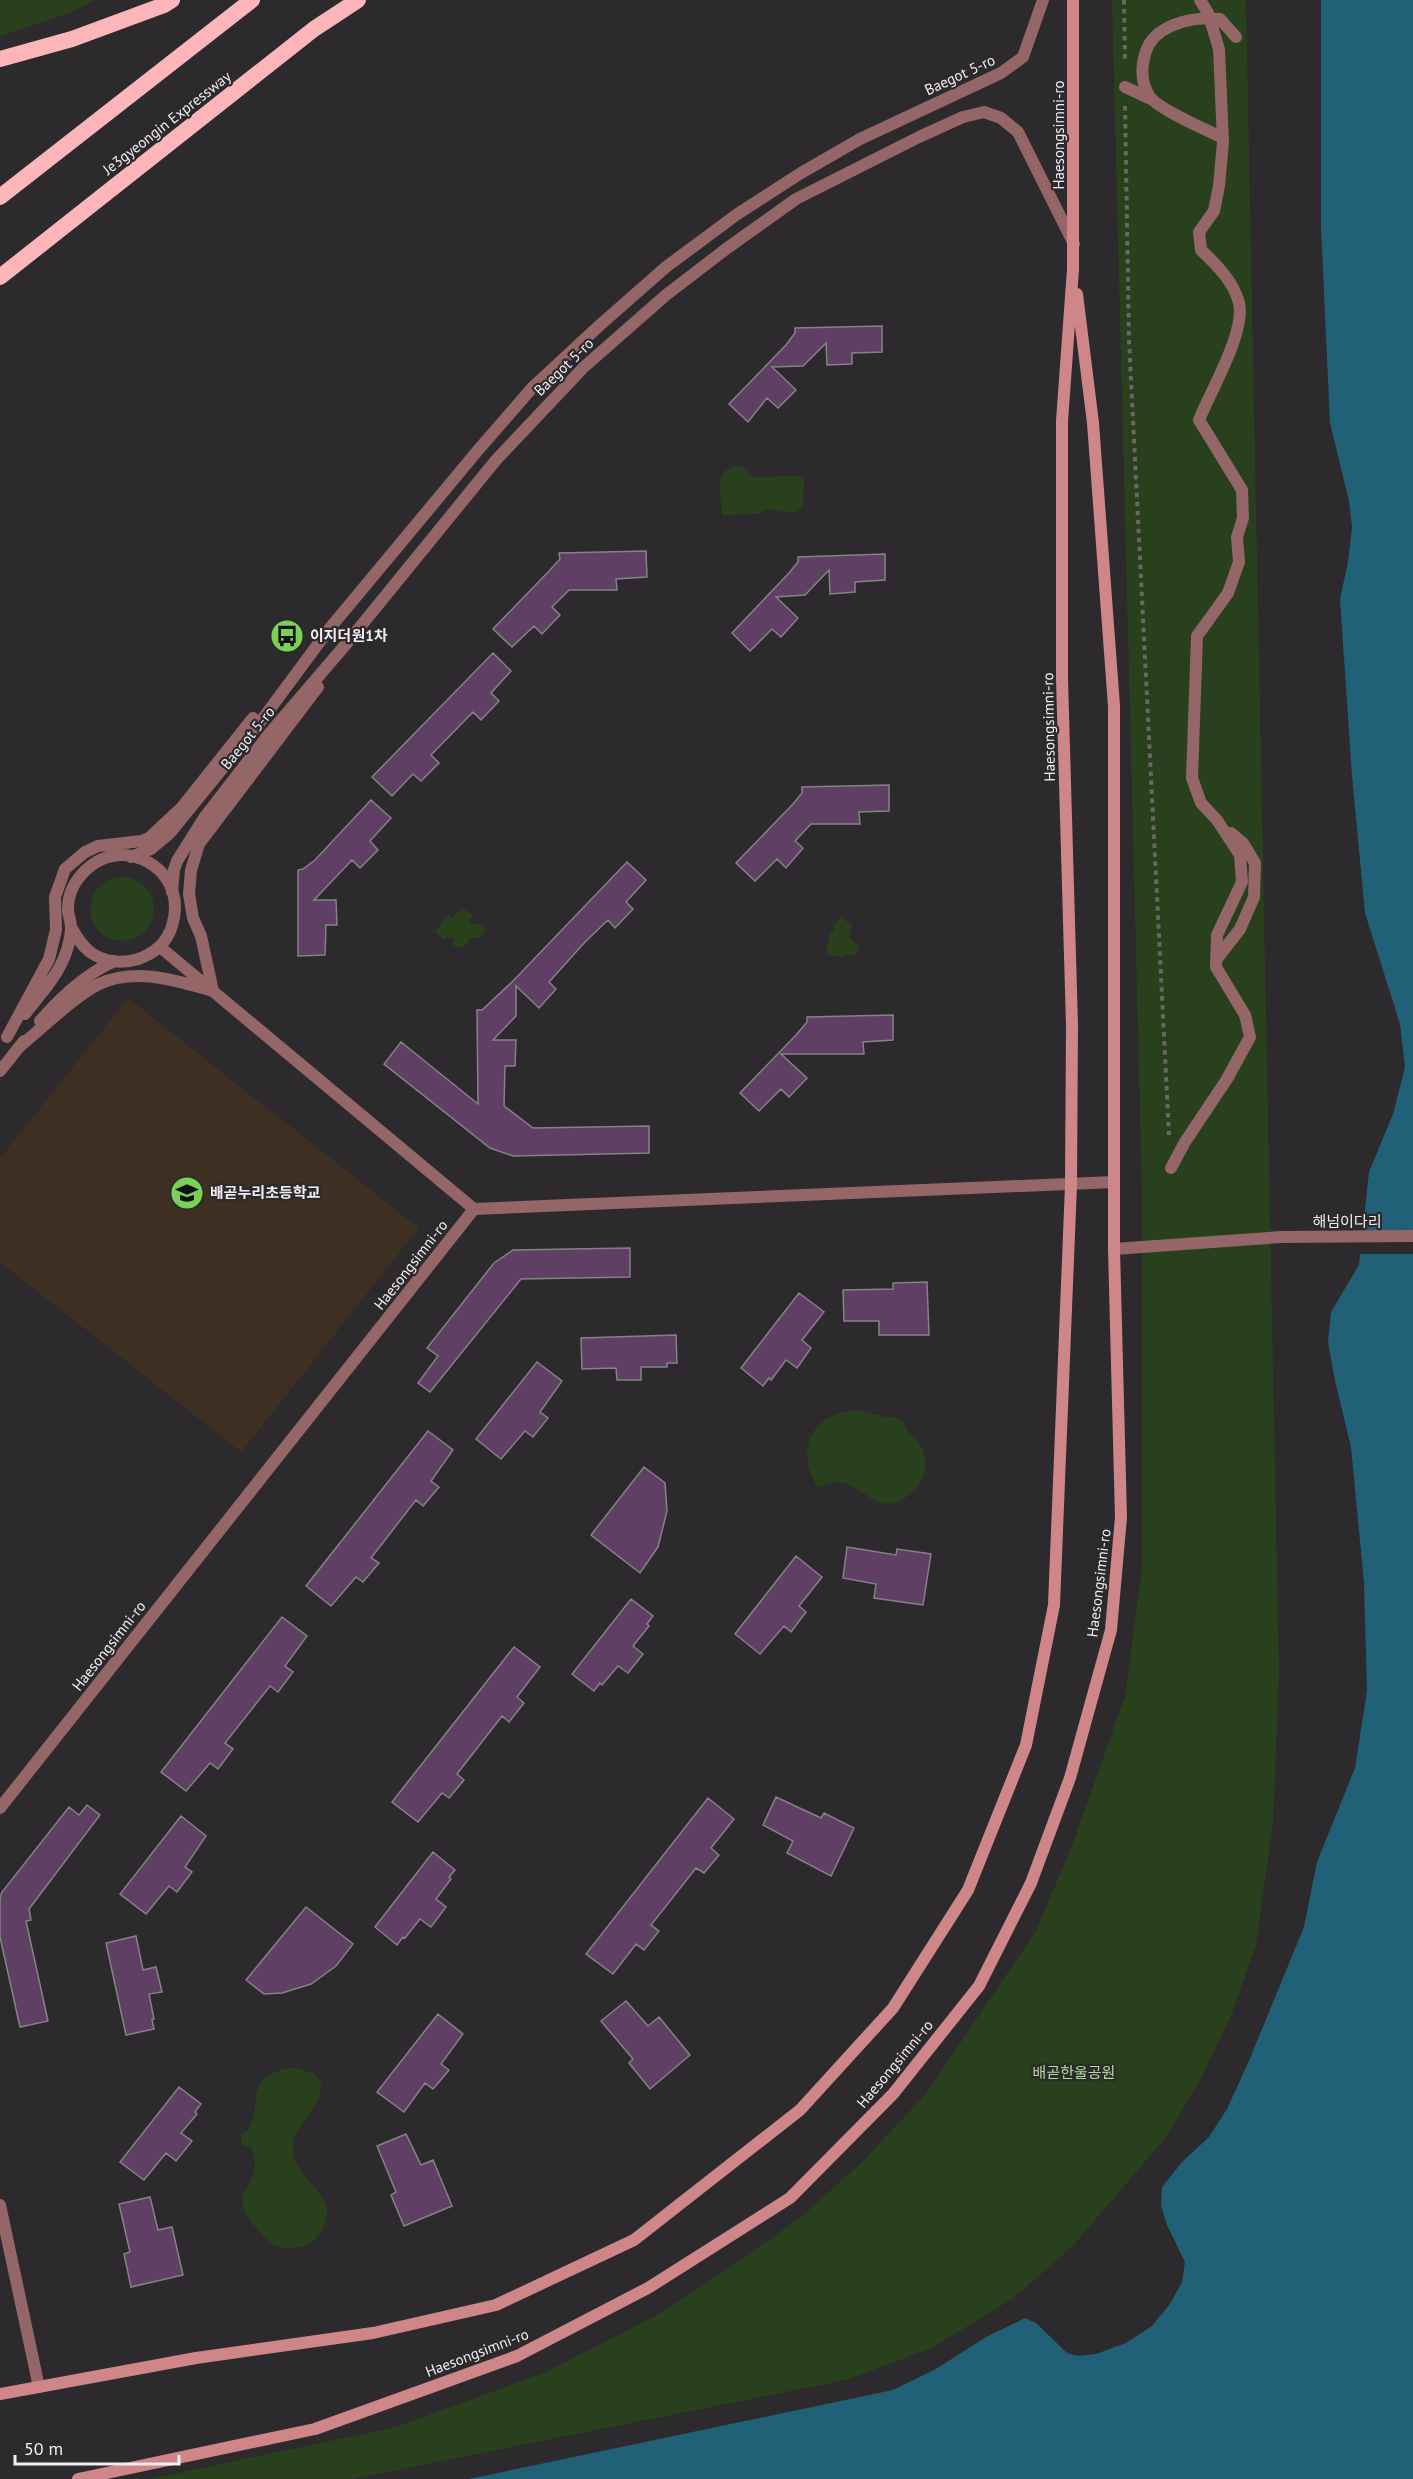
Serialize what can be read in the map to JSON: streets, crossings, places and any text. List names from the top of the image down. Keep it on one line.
{"streets":{"highway":["Je3gyeongin Expressway"],"main road":["Haesongsimni-ro"],"street":["Baegot 5-ro","해넘이다리"]},"crossings":[["Baegot 5-ro","Haesongsimni-ro"],["Haesongsimni-ro","해넘이다리"]],"parks":["배곧한울공원"],"places":{"bus stop":["이지더원1차"],"school or university":["배곧누리초등학교"]},"scale_bar":"50 m"}
